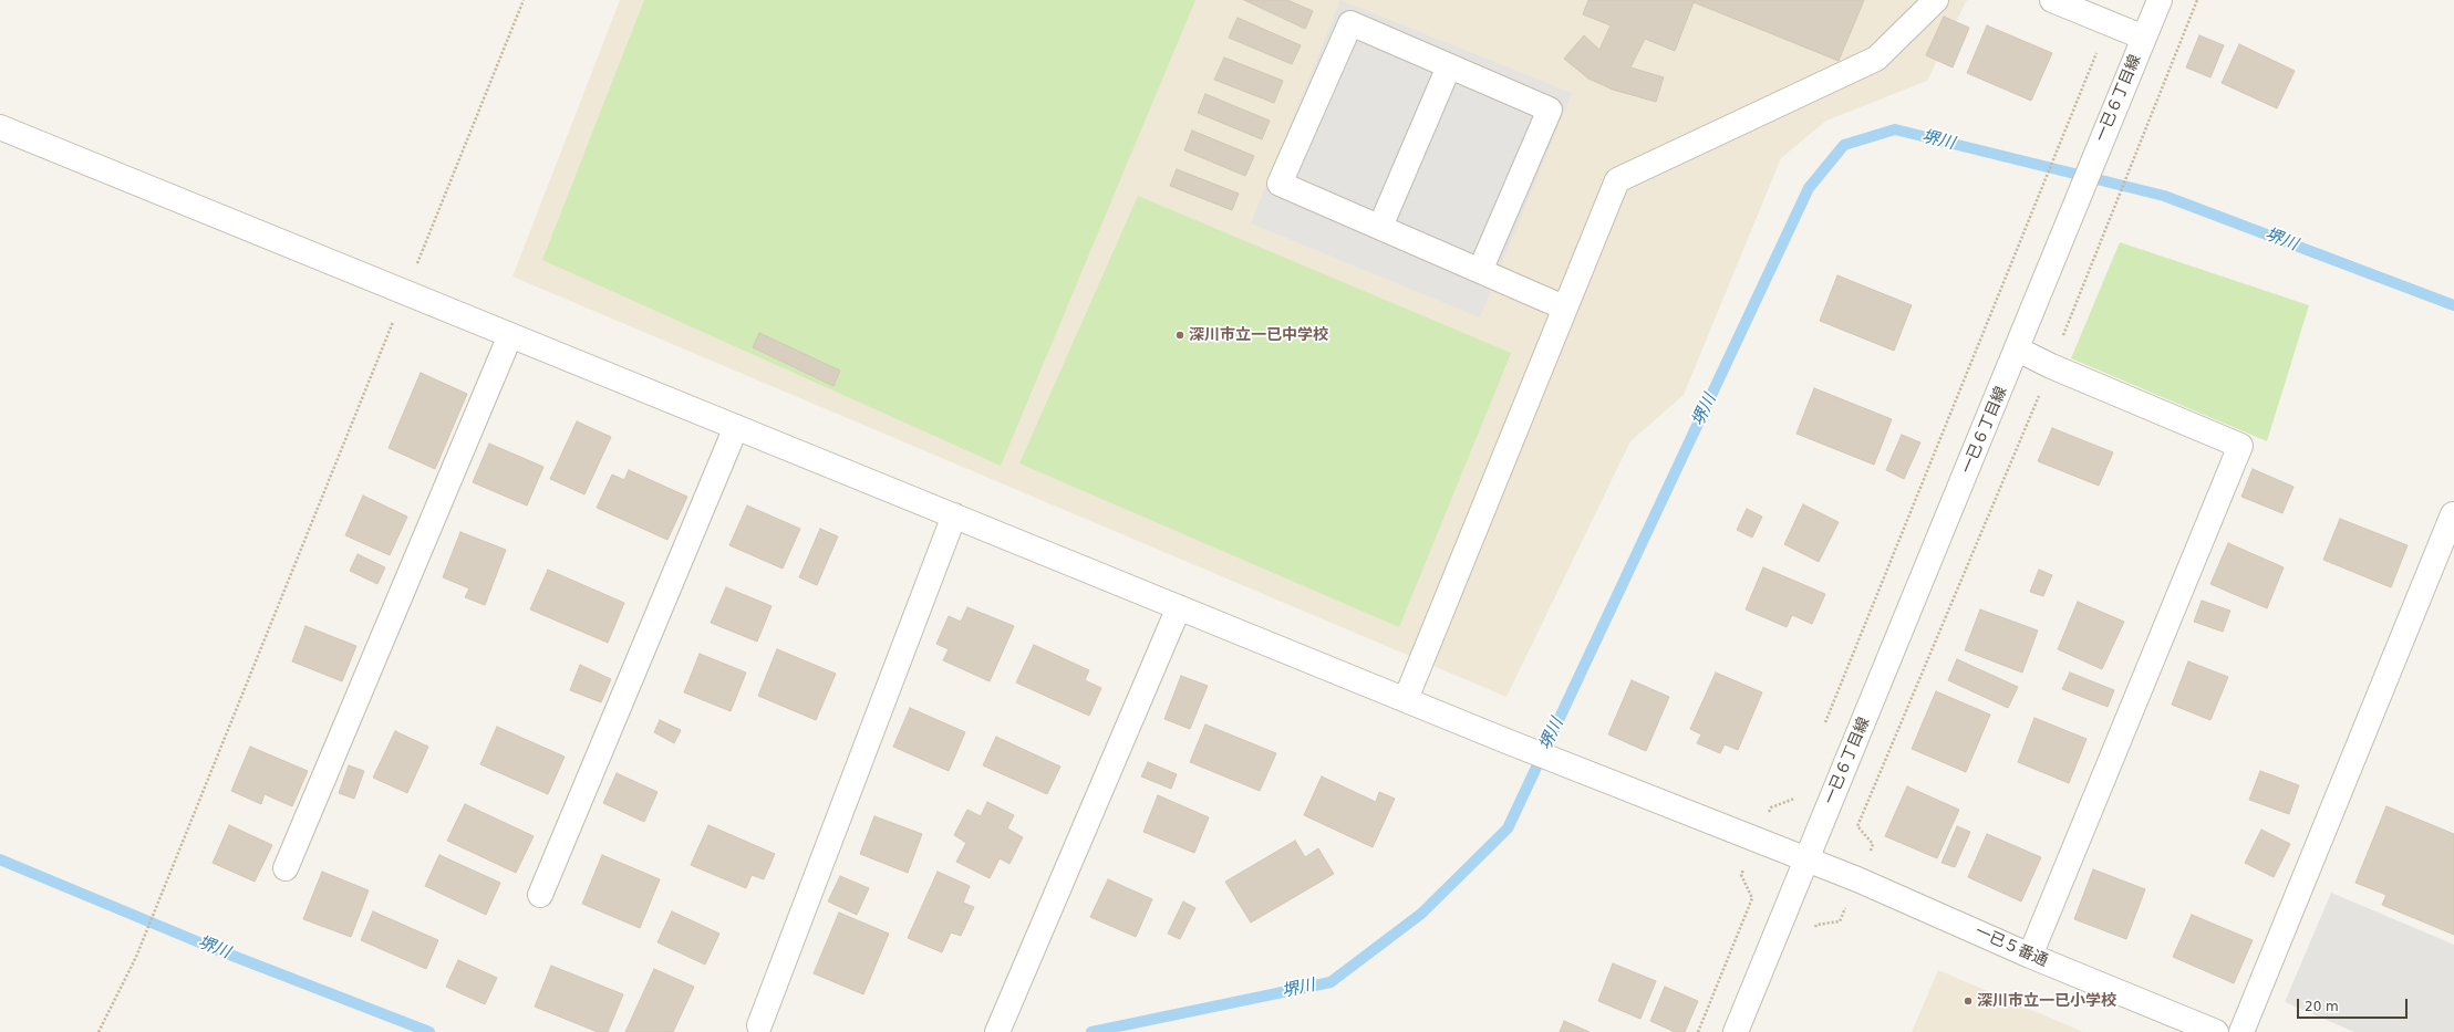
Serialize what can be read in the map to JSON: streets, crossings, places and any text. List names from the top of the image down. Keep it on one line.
{"streets":{"street":["一已６丁目線","一已５番通"]},"crossings":[["一已６丁目線","一已５番通"]],"water":["堺川"],"places":["深川市立一已中学校","深川市立一已小学校"],"scale_bar":"20 m"}
